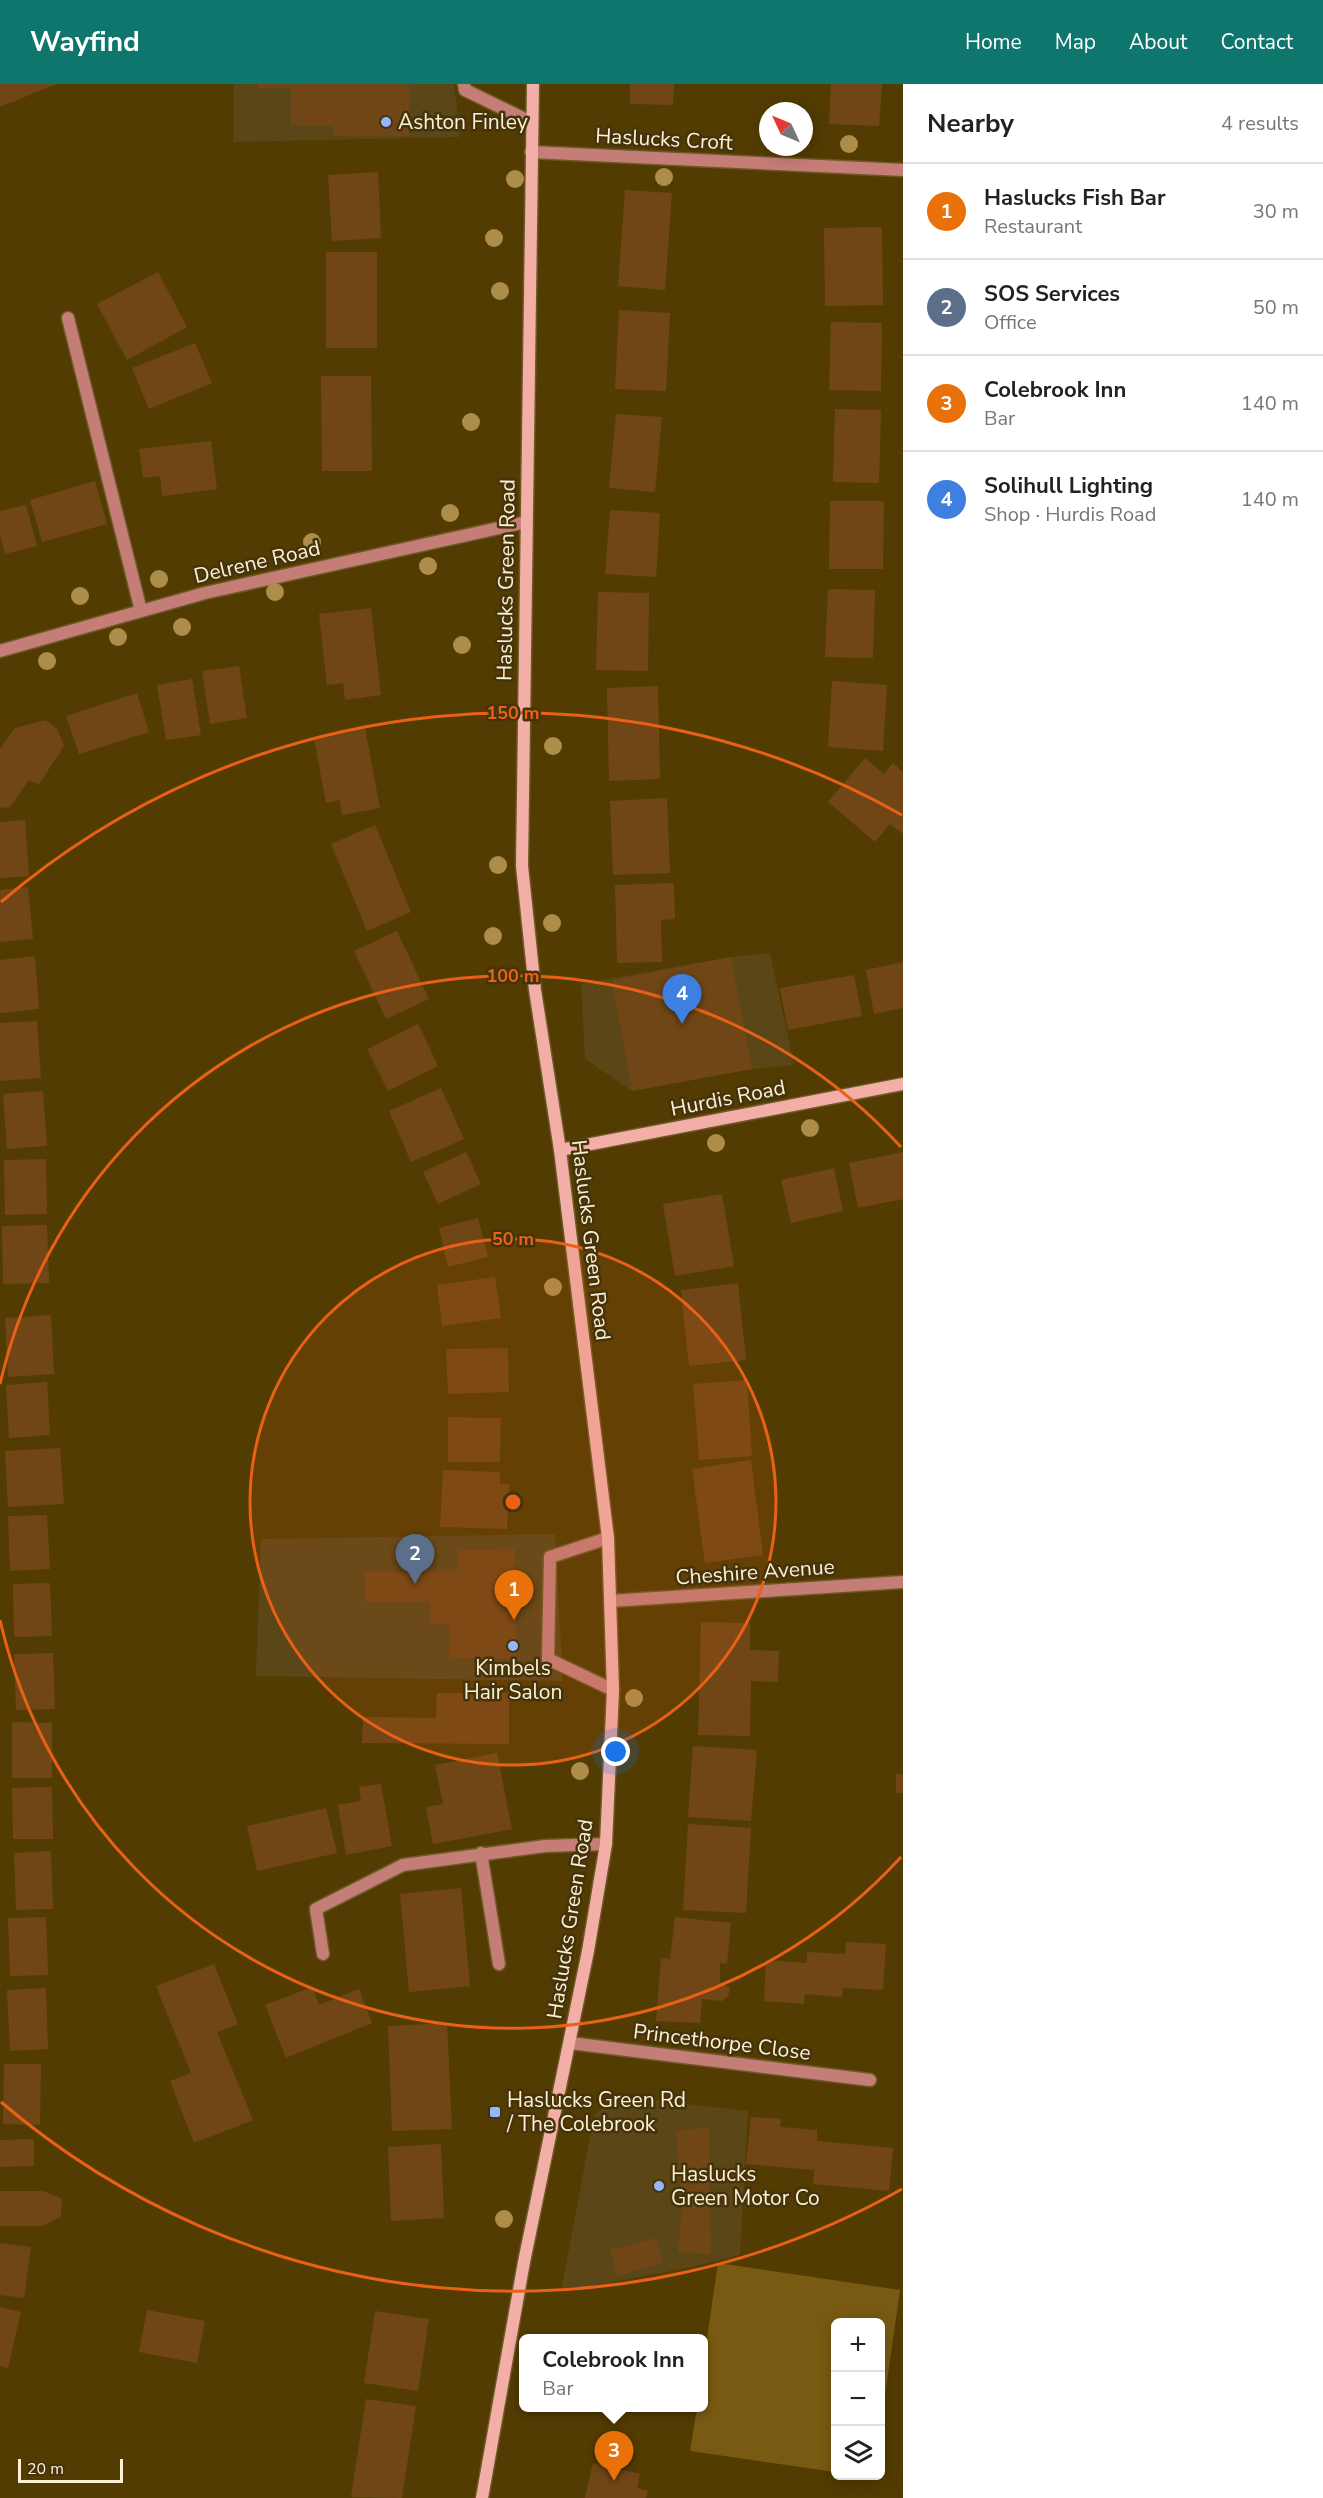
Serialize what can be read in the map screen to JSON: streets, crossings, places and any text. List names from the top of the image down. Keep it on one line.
{"streets":{"street":["Haslucks Croft","Delrene Road","Haslucks Green Road","Hurdis Road","Cheshire Avenue","Princethorpe Close"]},"crossings":[["Haslucks Croft","Haslucks Green Road"],["Delrene Road","Haslucks Green Road"],["Haslucks Green Road","Hurdis Road"],["Haslucks Green Road","Cheshire Avenue"],["Haslucks Green Road","Princethorpe Close"]],"places":{"other":["Ashton Finley","Kimbels Hair Salon","Haslucks Green Motor Co"],"transit":["Haslucks Green Rd / The Colebrook"]},"scale_bar":"20 m","north":"top left","page":{"header":"Wayfind","nav":["Home","Map","About","Contact"],"heading":["Nearby","4 results"],"list":[{"mark":"1","name":"Haslucks Fish Bar","note":"Restaurant","value":"30 m"},{"mark":"2","name":"SOS Services","note":"Office","value":"50 m"},{"mark":"3","name":"Colebrook Inn","note":"Bar","value":"140 m"},{"mark":"4","name":"Solihull Lighting","note":"Shop · Hurdis Road","value":"140 m"}],"pins":["4","2","1","3"],"map_buttons":["+","−"],"popup":["Colebrook Inn","Bar"],"scale":"20 m"},"rings":["150 m","100 m","50 m"]}
